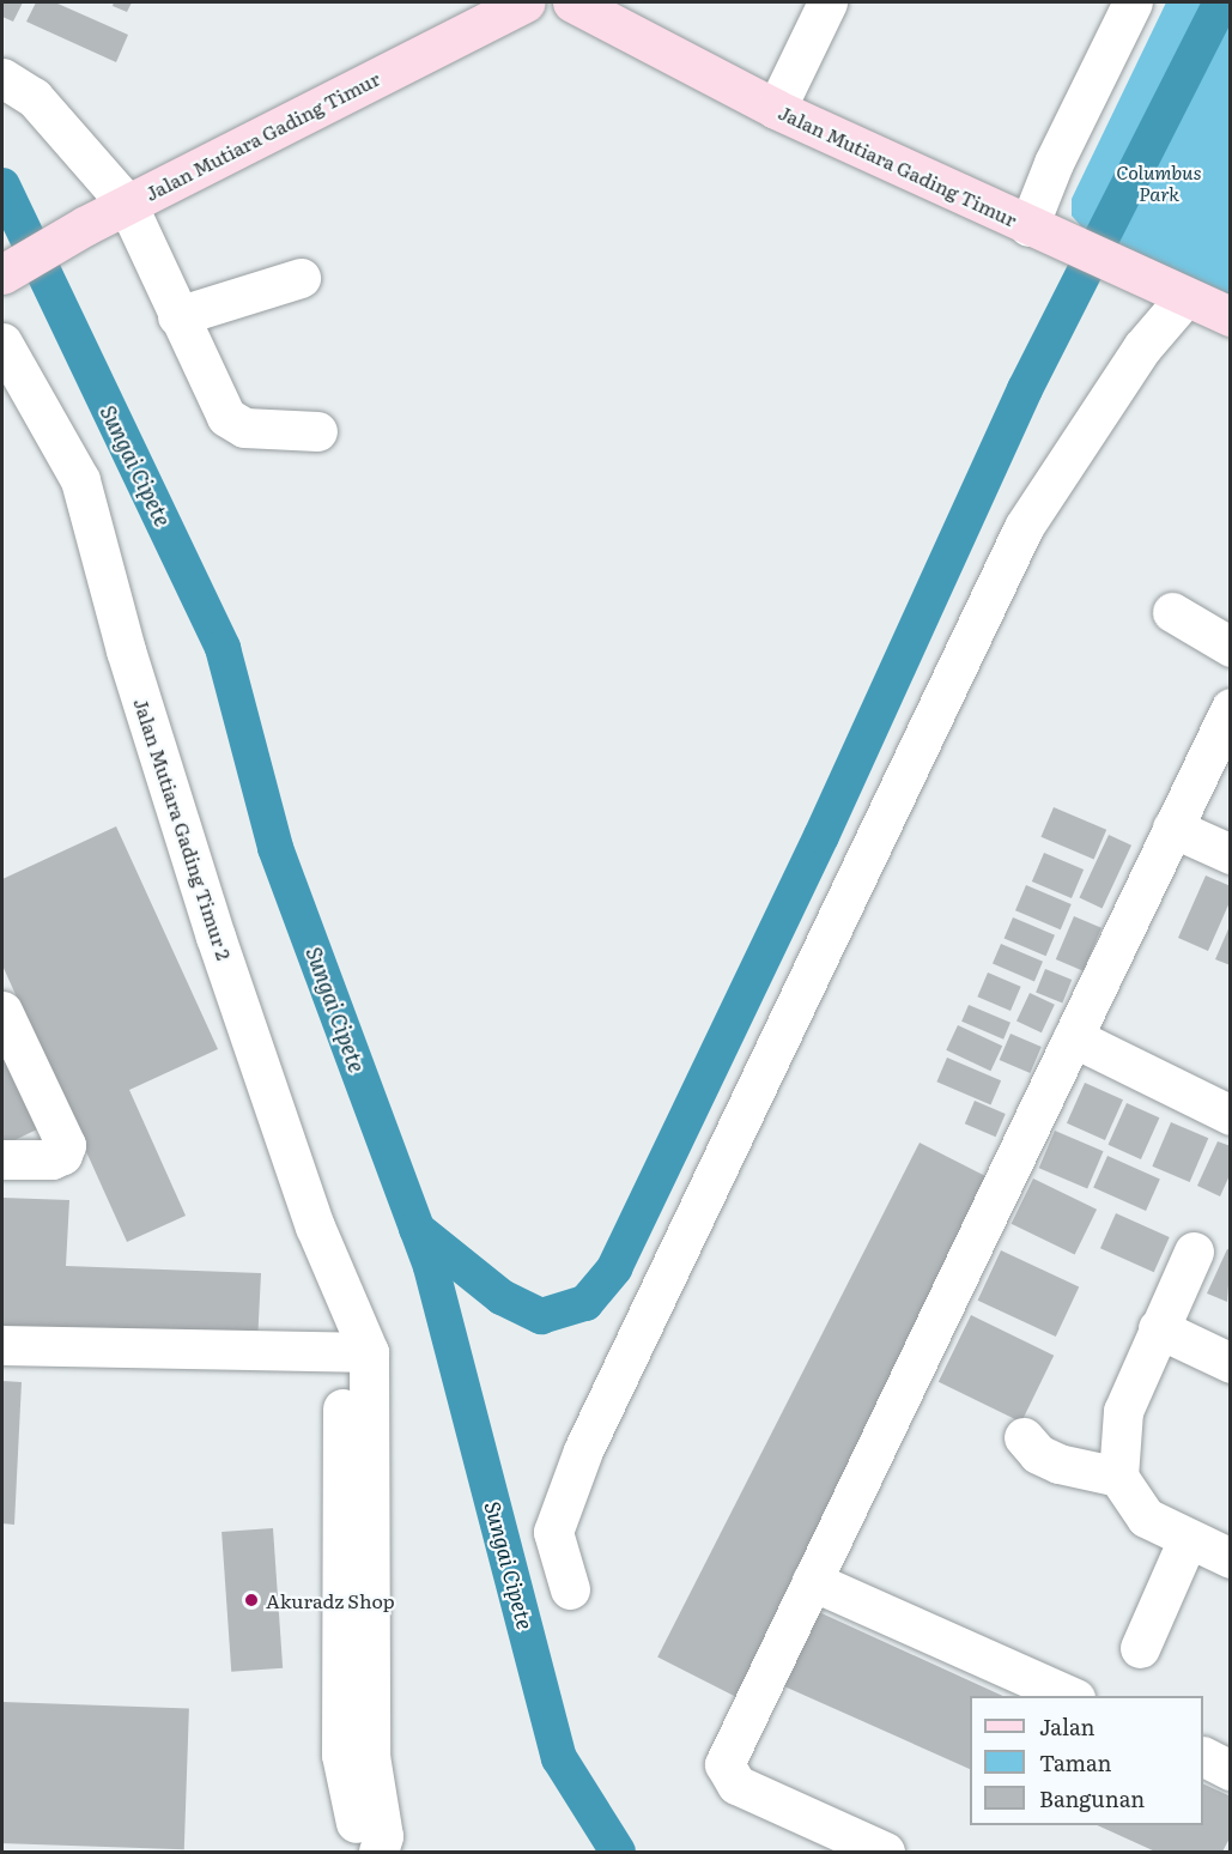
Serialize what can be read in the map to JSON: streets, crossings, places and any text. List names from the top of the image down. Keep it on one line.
{"streets":{"main road":["Jalan Mutiara Gading Timur"],"street":["Jalan Mutiara Gading Timur 2"]},"water":["Sungai Cipete"],"parks":["Columbus Park"],"places":["Akuradz Shop"],"legend":["Jalan","Taman","Bangunan"]}
